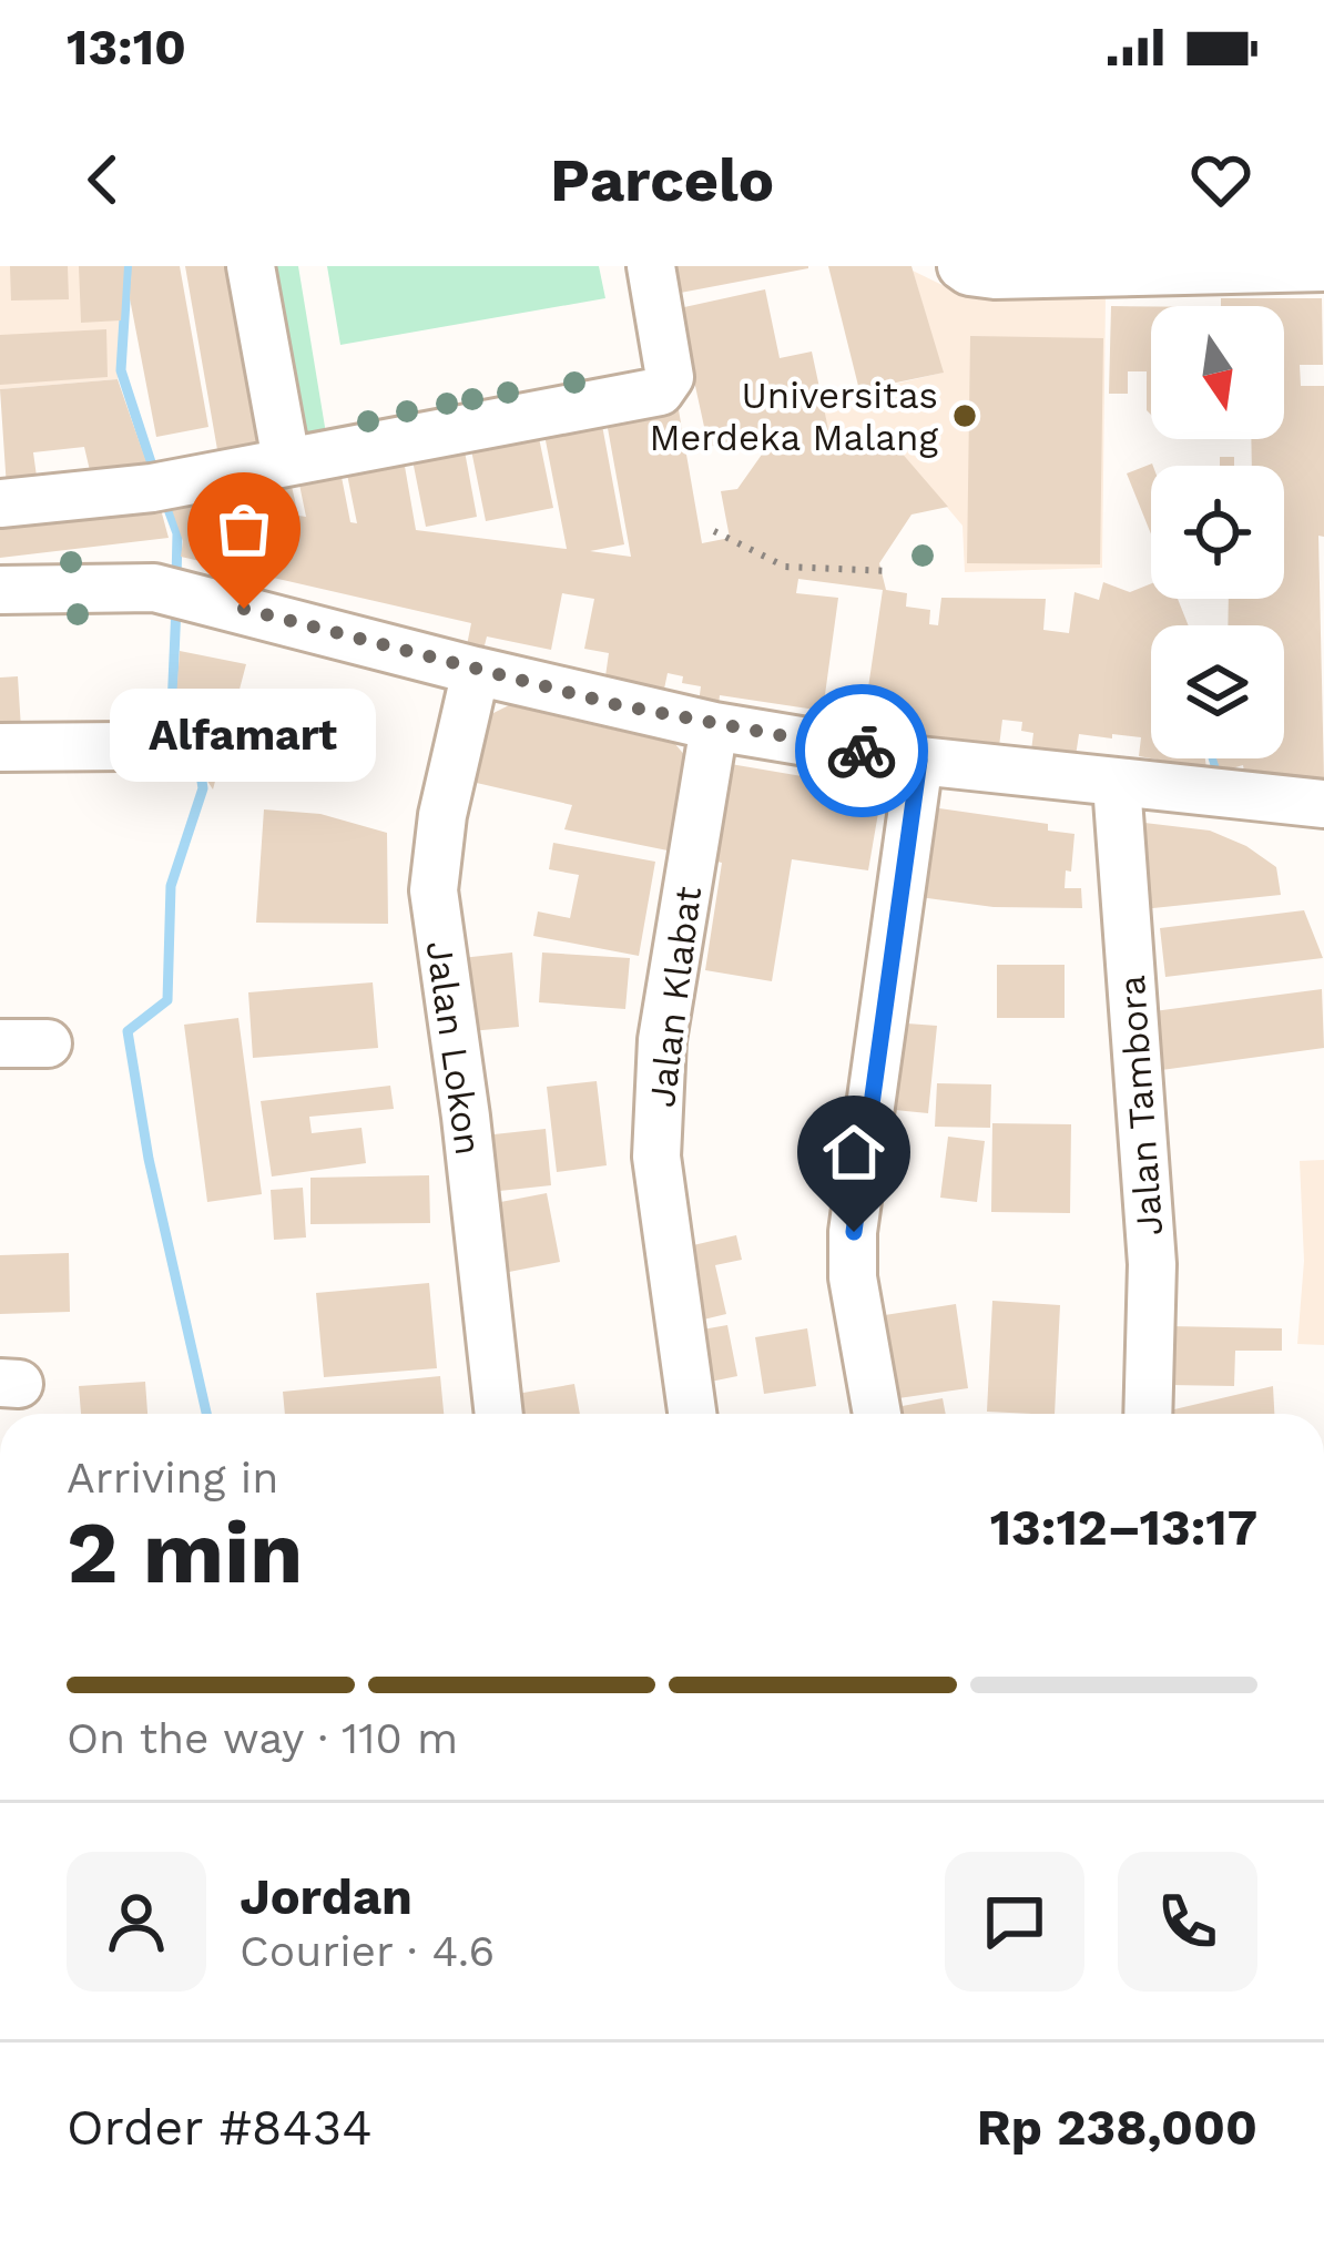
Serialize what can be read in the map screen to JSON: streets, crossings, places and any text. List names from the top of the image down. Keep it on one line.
{"streets":{"street":["Jalan Klabat","Jalan Lokon","Jalan Tambora"]},"places":["Universitas Merdeka Malang","Alfamart"],"north":"bottom","page":{"status":"13:10","header":"Parcelo","bubble":"Alfamart","heading":["2 min","Arriving in","13:12–13:17"],"panel":["Jordan","Courier · 4.6","Order #8434","Rp 238,000"],"bar":"On the way · 110 m"}}
